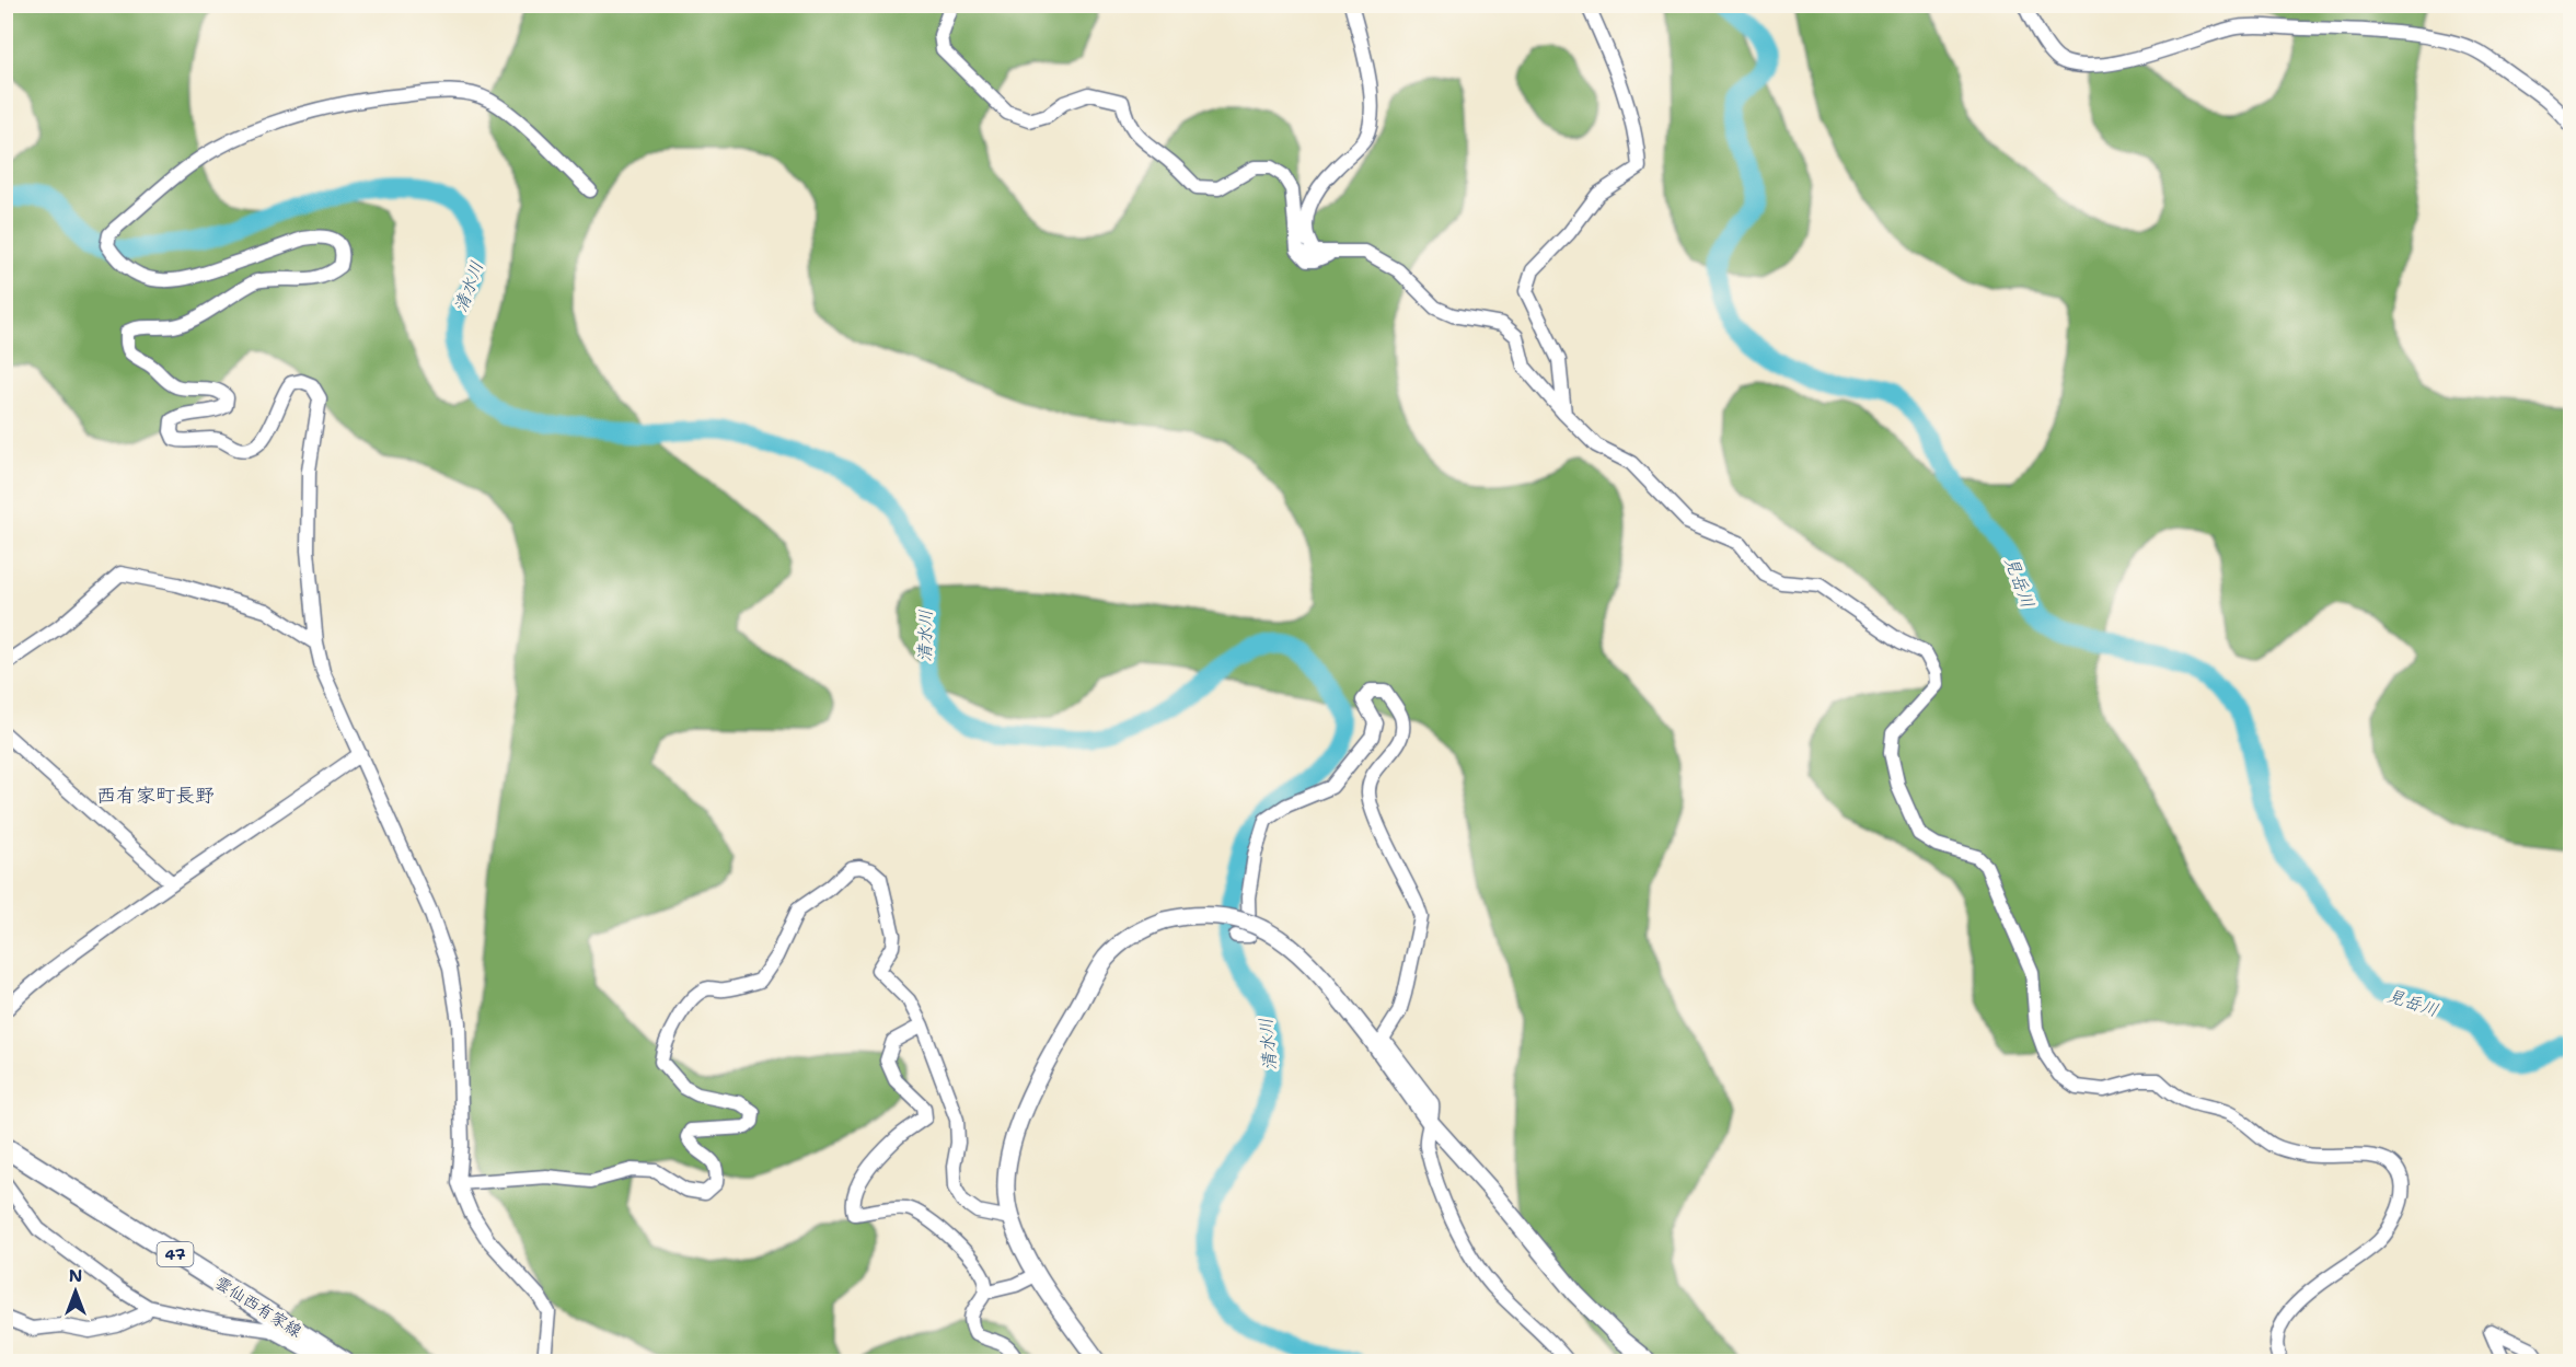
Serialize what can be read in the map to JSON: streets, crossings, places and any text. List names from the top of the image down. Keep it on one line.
{"streets":{"main road":["47","雲仙西有家線"]},"districts":["西有家町長野"],"water":["清水川","見岳川"],"north":"top"}
